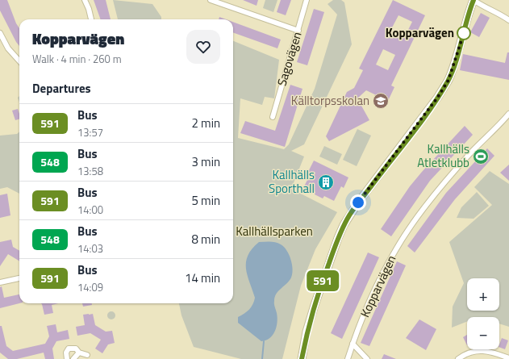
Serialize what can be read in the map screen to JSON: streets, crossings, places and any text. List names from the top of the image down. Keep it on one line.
{"streets":{"street":["Sagovägen","Kopparvägen"]},"parks":["Kallhällsparken"],"places":{"other":["Kopparvägen"],"school or university":["Källtorpsskolan"],"sports":["Kallhälls Atletklubb"],"building":["Kallhälls Sporthall"]},"lines":["bus line 591"],"page":{"on_map":"591","heading":[["Kopparvägen","Walk · 4 min · 260 m"],"Departures"],"list":[{"mark":"591","name":"Bus","note":"13:57","value":"2 min"},{"mark":"548","name":"Bus","note":"13:58","value":"3 min"},{"mark":"591","name":"Bus","note":"14:00","value":"5 min"},{"mark":"548","name":"Bus","note":"14:03","value":"8 min"},{"mark":"591","name":"Bus","note":"14:09","value":"14 min"}],"map_buttons":["+","−"]}}
